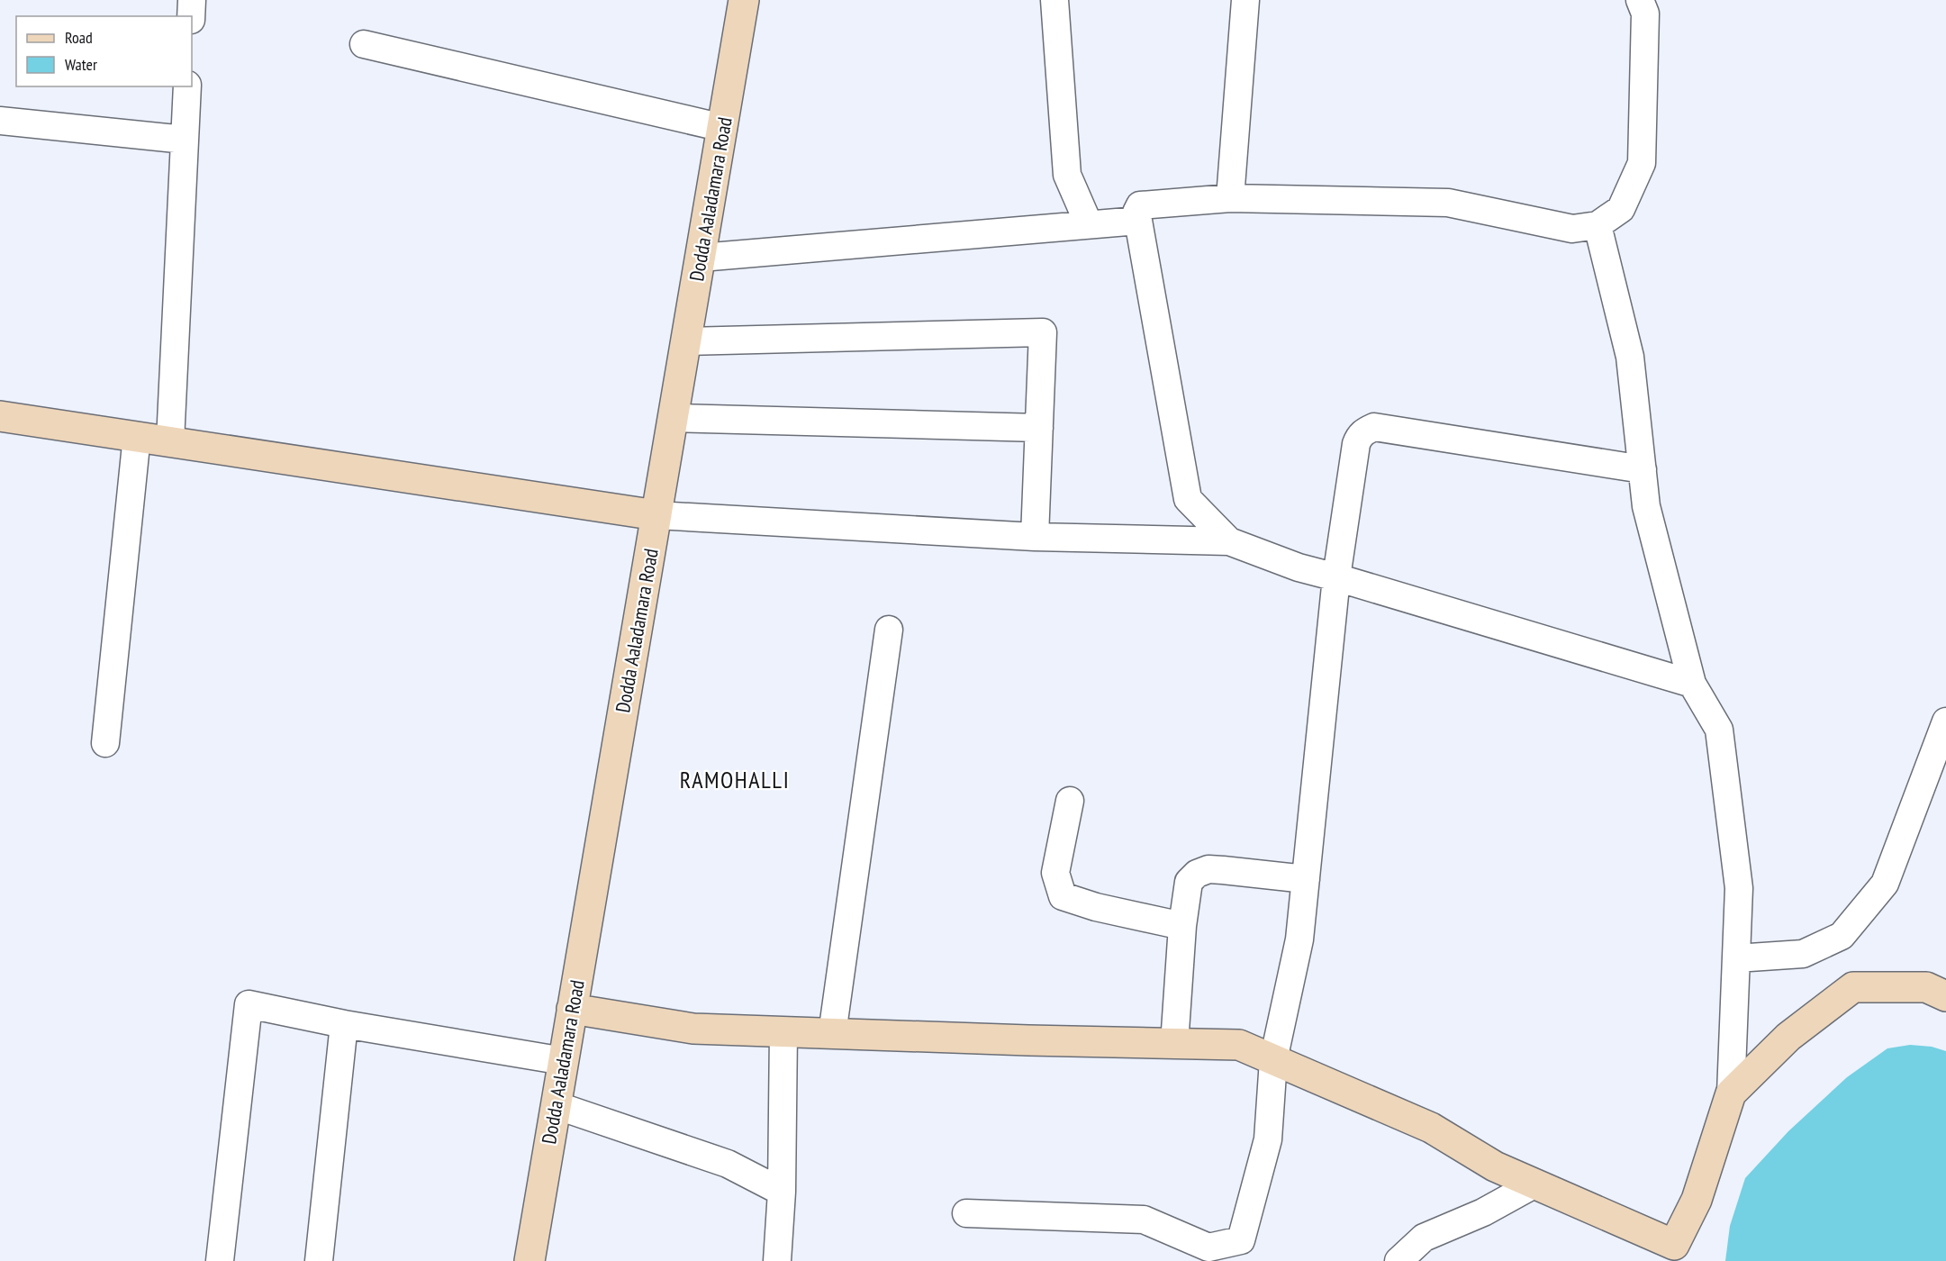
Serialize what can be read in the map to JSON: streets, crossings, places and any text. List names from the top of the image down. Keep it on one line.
{"streets":{"street":["Dodda Aaladamara Road"]},"districts":["RAMOHALLI"],"legend":["Road","Water"]}
